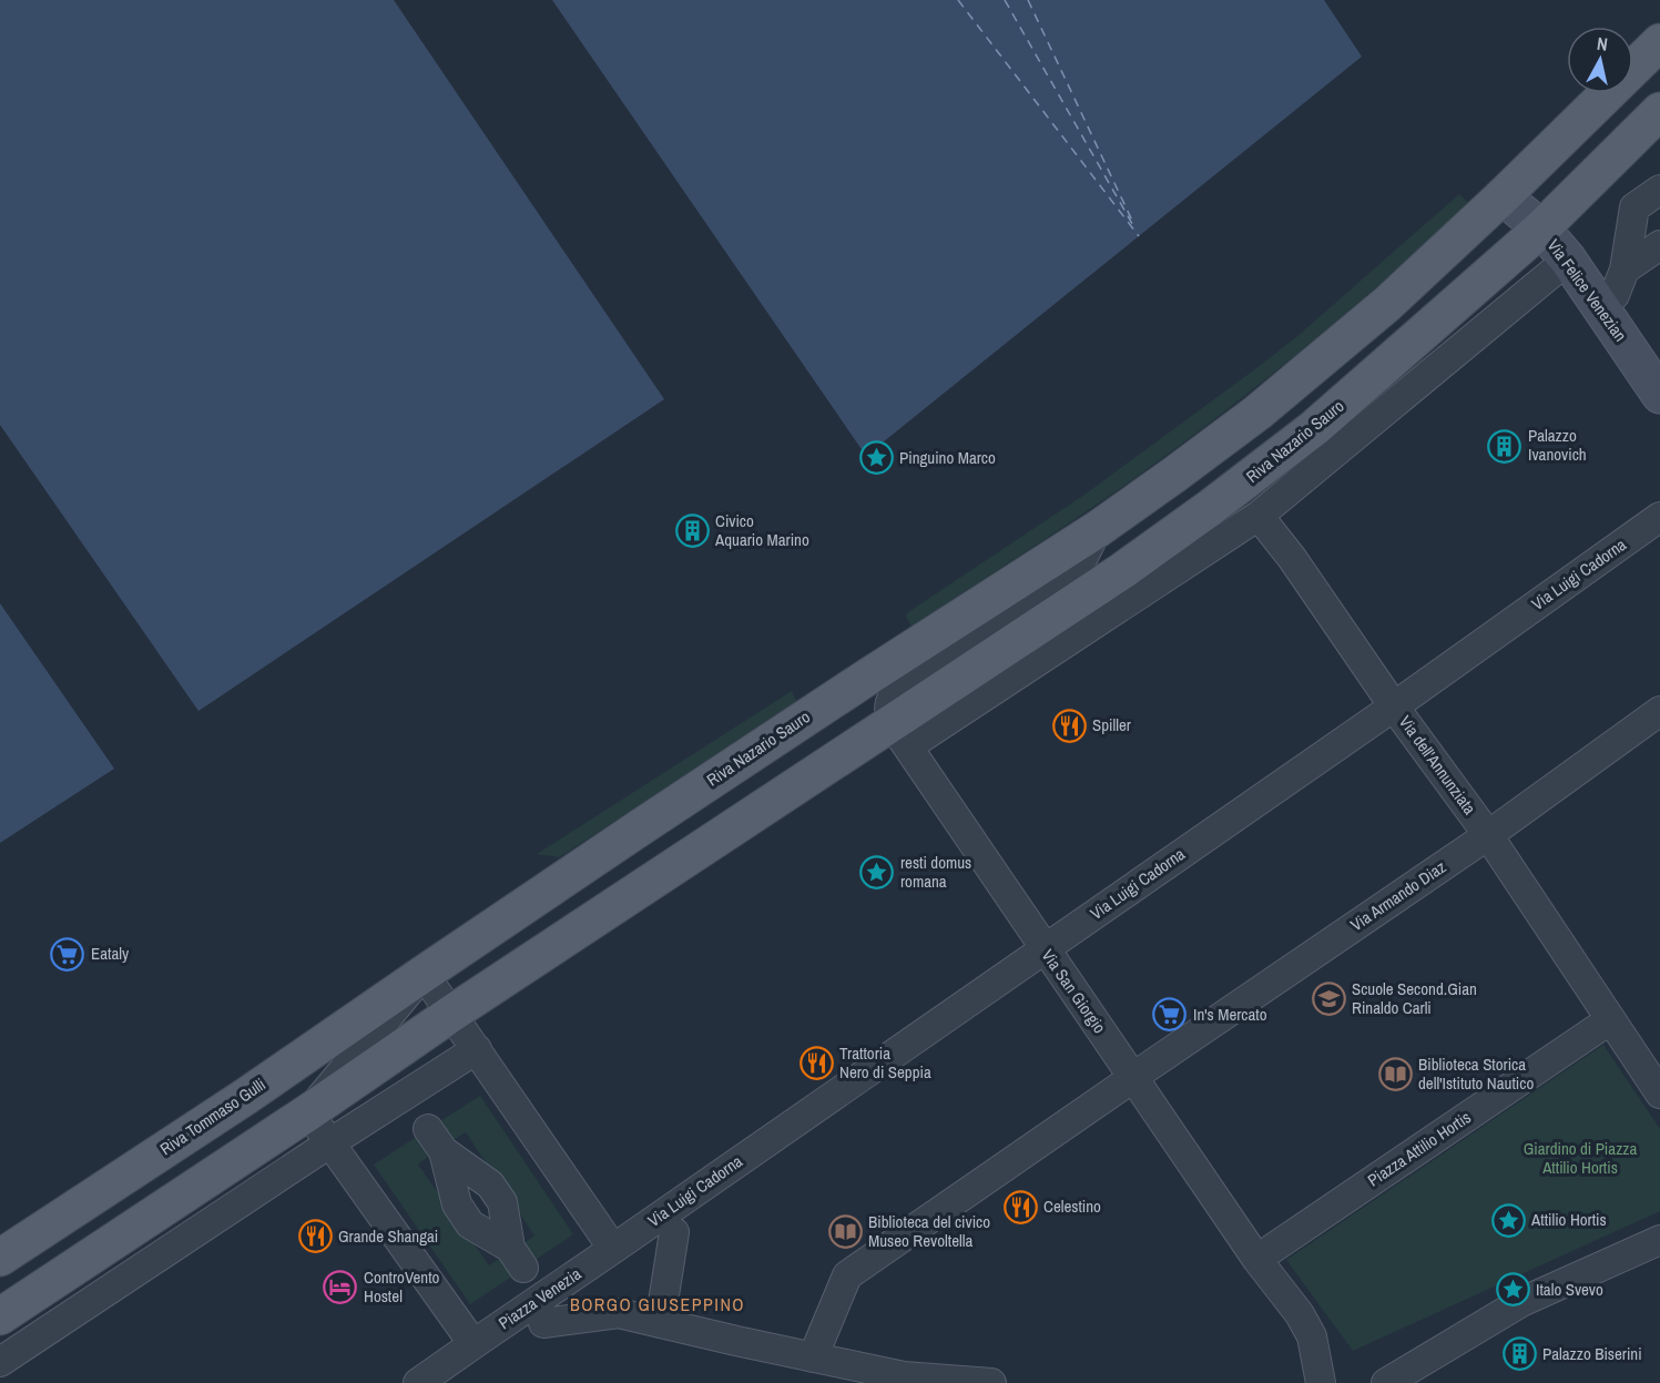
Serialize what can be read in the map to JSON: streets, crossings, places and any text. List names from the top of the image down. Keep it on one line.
{"streets":{"main road":["Riva Nazario Sauro","Riva Tommaso Gulli"],"street":["Via Felice Venezian","Via Luigi Cadorna","Via dell'Annunziata","Via Armando Diaz","Via San Giorgio","Piazza Attilio Hortis","Piazza Venezia"]},"crossings":[["Via Felice Venezian","Riva Nazario Sauro"],["Riva Nazario Sauro","Via dell'Annunziata"],["Riva Nazario Sauro","Via San Giorgio"],["Riva Nazario Sauro","Riva Tommaso Gulli"],["Via Luigi Cadorna","Via dell'Annunziata"],["Via Luigi Cadorna","Via San Giorgio"],["Via Luigi Cadorna","Piazza Venezia"],["Via dell'Annunziata","Via Armando Diaz"],["Via dell'Annunziata","Piazza Attilio Hortis"],["Via Armando Diaz","Via San Giorgio"],["Via Armando Diaz","Piazza Venezia"],["Via San Giorgio","Piazza Attilio Hortis"]],"districts":["BORGO GIUSEPPINO"],"parks":["Giardino di Piazza Attilio Hortis"],"places":{"building":["Palazzo Ivanovich","Civico Aquario Marino","Palazzo Biserini"],"place":["Pinguino Marco","resti domus romana","Attilio Hortis","Italo Svevo"],"restaurant":["Spiller","Trattoria Nero di Seppia","Celestino","Grande Shangai"],"supermarket":["Eataly","In's Mercato"],"school or university":["Scuole Second.Gian Rinaldo Carli"],"library":["Biblioteca Storica dell'Istituto Nautico","Biblioteca del civico Museo Revoltella"],"hotel":["ControVento Hostel"]},"north":"top"}
